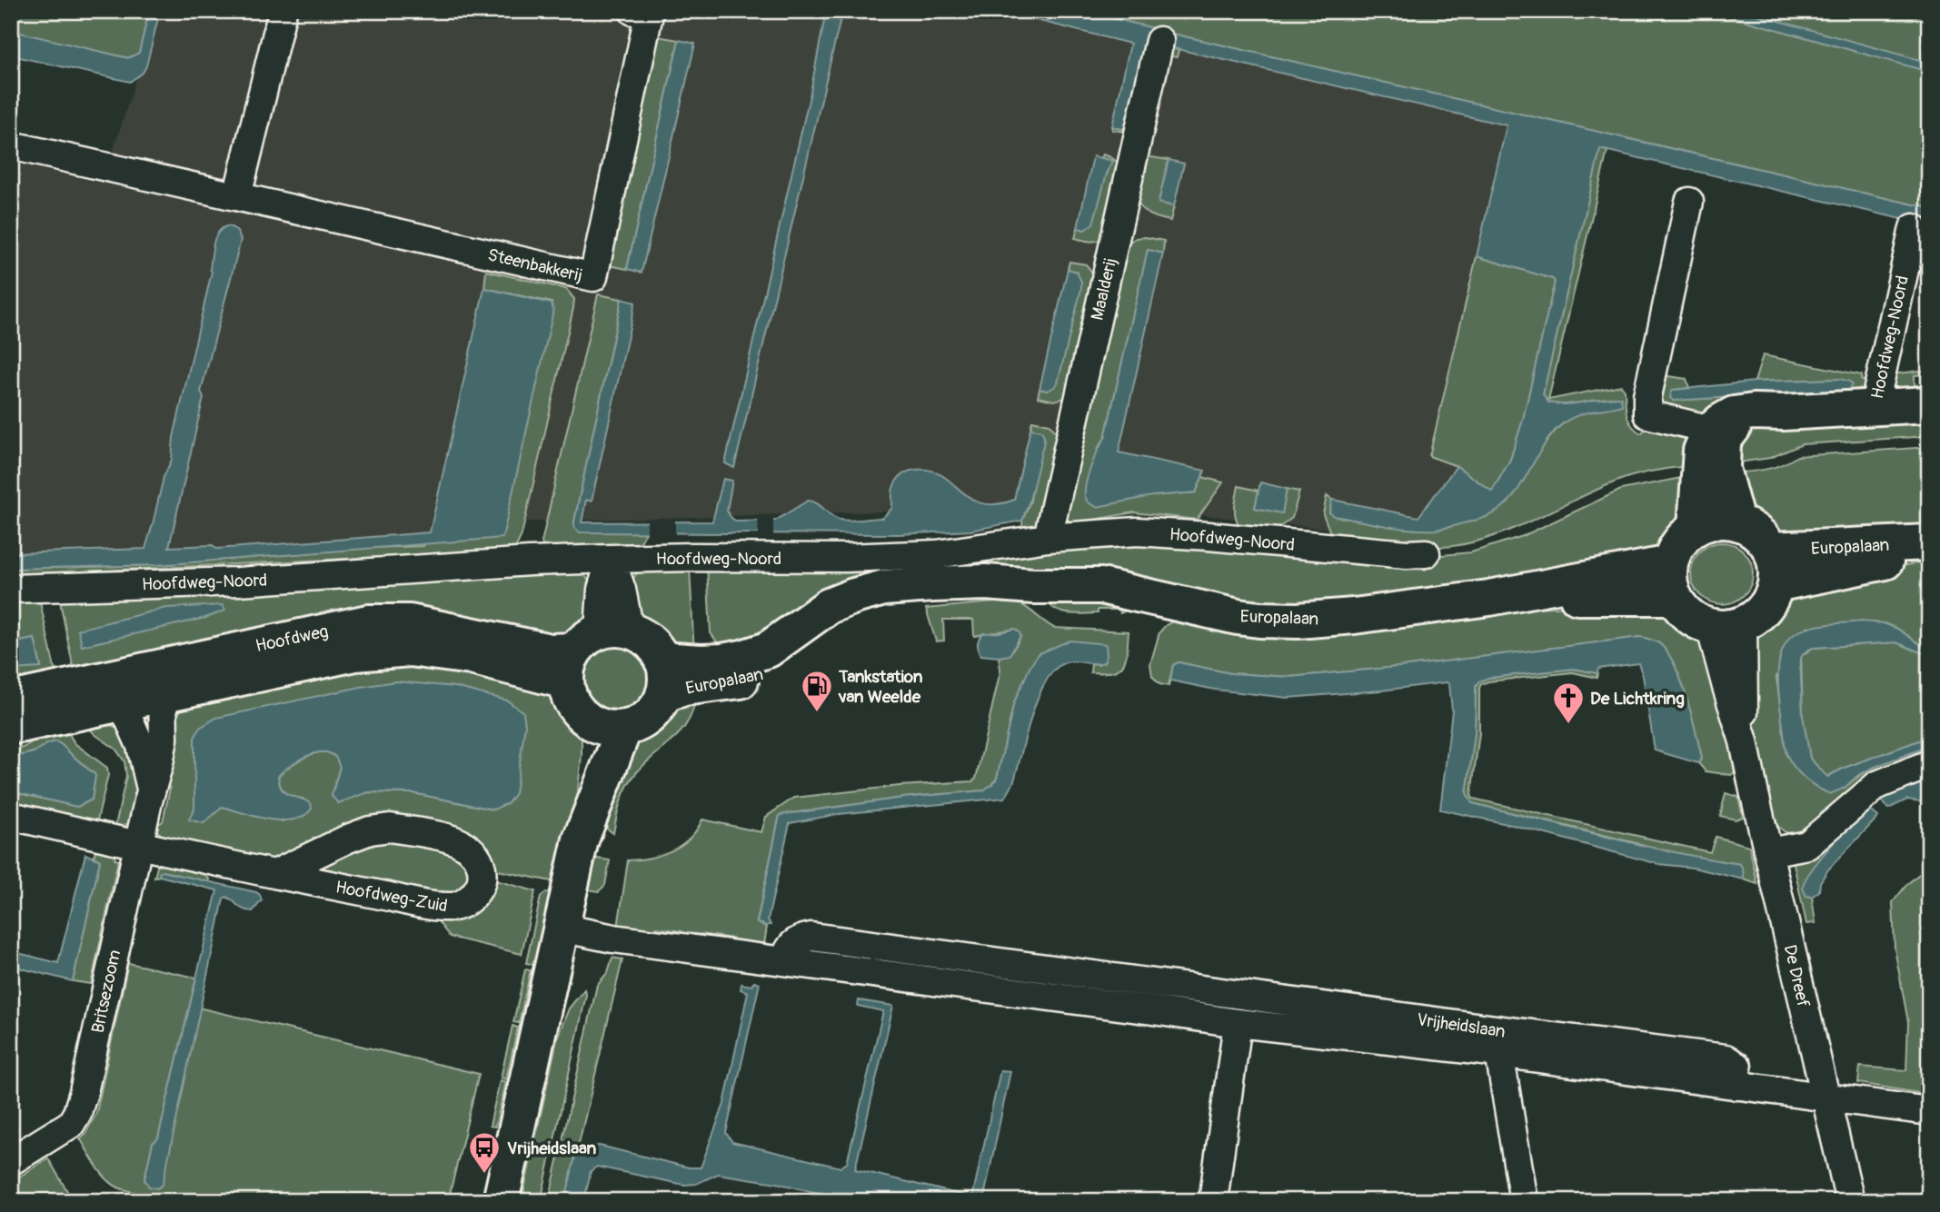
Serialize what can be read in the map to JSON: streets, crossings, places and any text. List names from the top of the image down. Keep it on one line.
{"streets":{"main road":["Hoofdweg-Noord","Europalaan","Hoofdweg"],"street":["Steenbakkerij","Maalderij","Hoofdweg-Zuid","De Dreef","Britsezoom","Vrijheidslaan"]},"crossings":[["Maalderij","Hoofdweg-Noord"],["Europalaan","Hoofdweg"],["Europalaan","De Dreef"],["Hoofdweg","Britsezoom"],["Hoofdweg-Zuid","Britsezoom"],["De Dreef","Vrijheidslaan"]],"places":{"fuel station":["Tankstation van Weelde"],"church":["De Lichtkring"],"bus stop":["Vrijheidslaan"]}}
